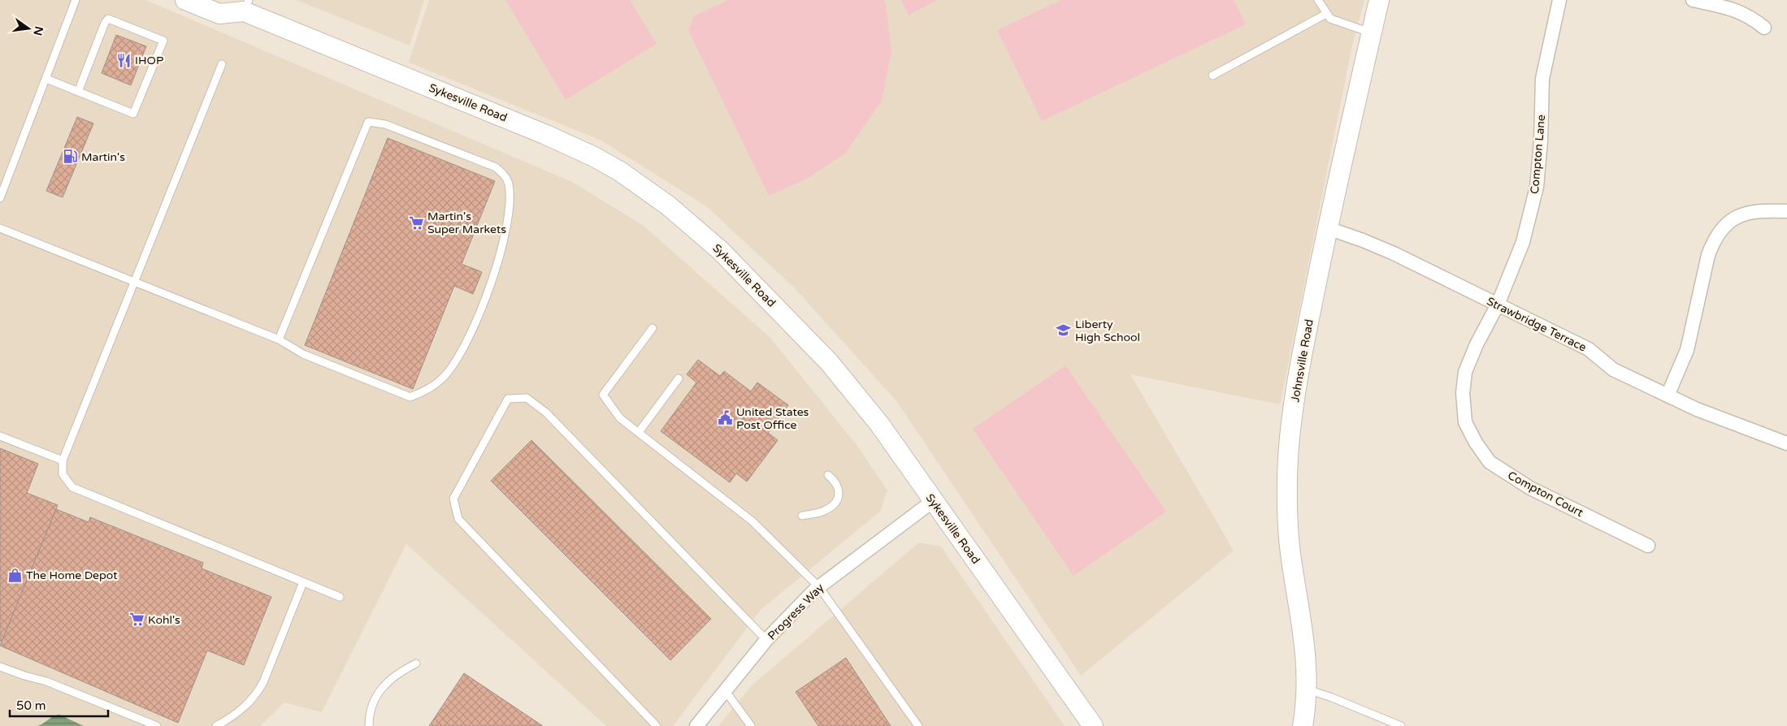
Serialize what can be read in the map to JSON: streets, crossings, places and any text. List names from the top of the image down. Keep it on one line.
{"streets":{"main road":["Sykesville Road","Johnsville Road"],"street":["Compton Lane","Strawbridge Terrace","Compton Court","Progress Way"]},"crossings":[["Sykesville Road","Progress Way"],["Compton Lane","Strawbridge Terrace"],["Compton Lane","Compton Court"],["Strawbridge Terrace","Johnsville Road"],["Strawbridge Terrace","Compton Court"]],"places":{"restaurant":["IHOP"],"fuel station":["Martin's"],"supermarket":["Martin's Super Markets","Kohl's"],"school or university":["Liberty High School"],"public building":["United States Post Office"],"shop":["The Home Depot"]},"scale_bar":"50 m","north":"right"}
